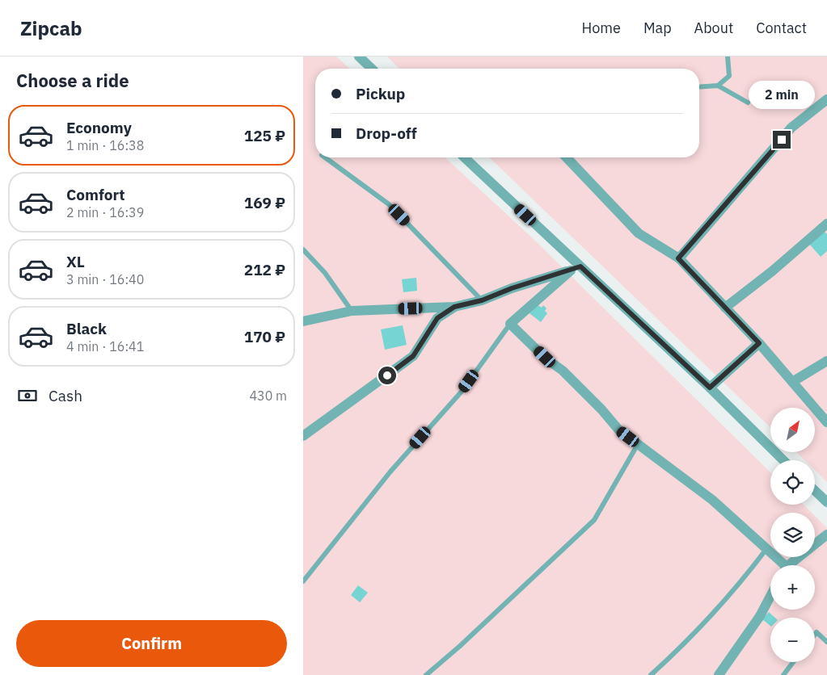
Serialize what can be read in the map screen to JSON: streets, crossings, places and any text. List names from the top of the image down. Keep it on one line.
{"north":"top right","page":{"header":"Zipcab","nav":["Home","Map","About","Contact"],"heading":"Choose a ride","banner":["Pickup","Drop-off"],"bubble":"2 min","list":[{"name":"Economy","note":"1 min · 16:38","value":"125 ₽"},{"name":"Comfort","note":"2 min · 16:39","value":"169 ₽"},{"name":"XL","note":"3 min · 16:40","value":"212 ₽"},{"name":"Black","note":"4 min · 16:41","value":"170 ₽"}],"pay":["Cash","430 m"],"map_buttons":["+","−"],"buttons":"Confirm"}}
